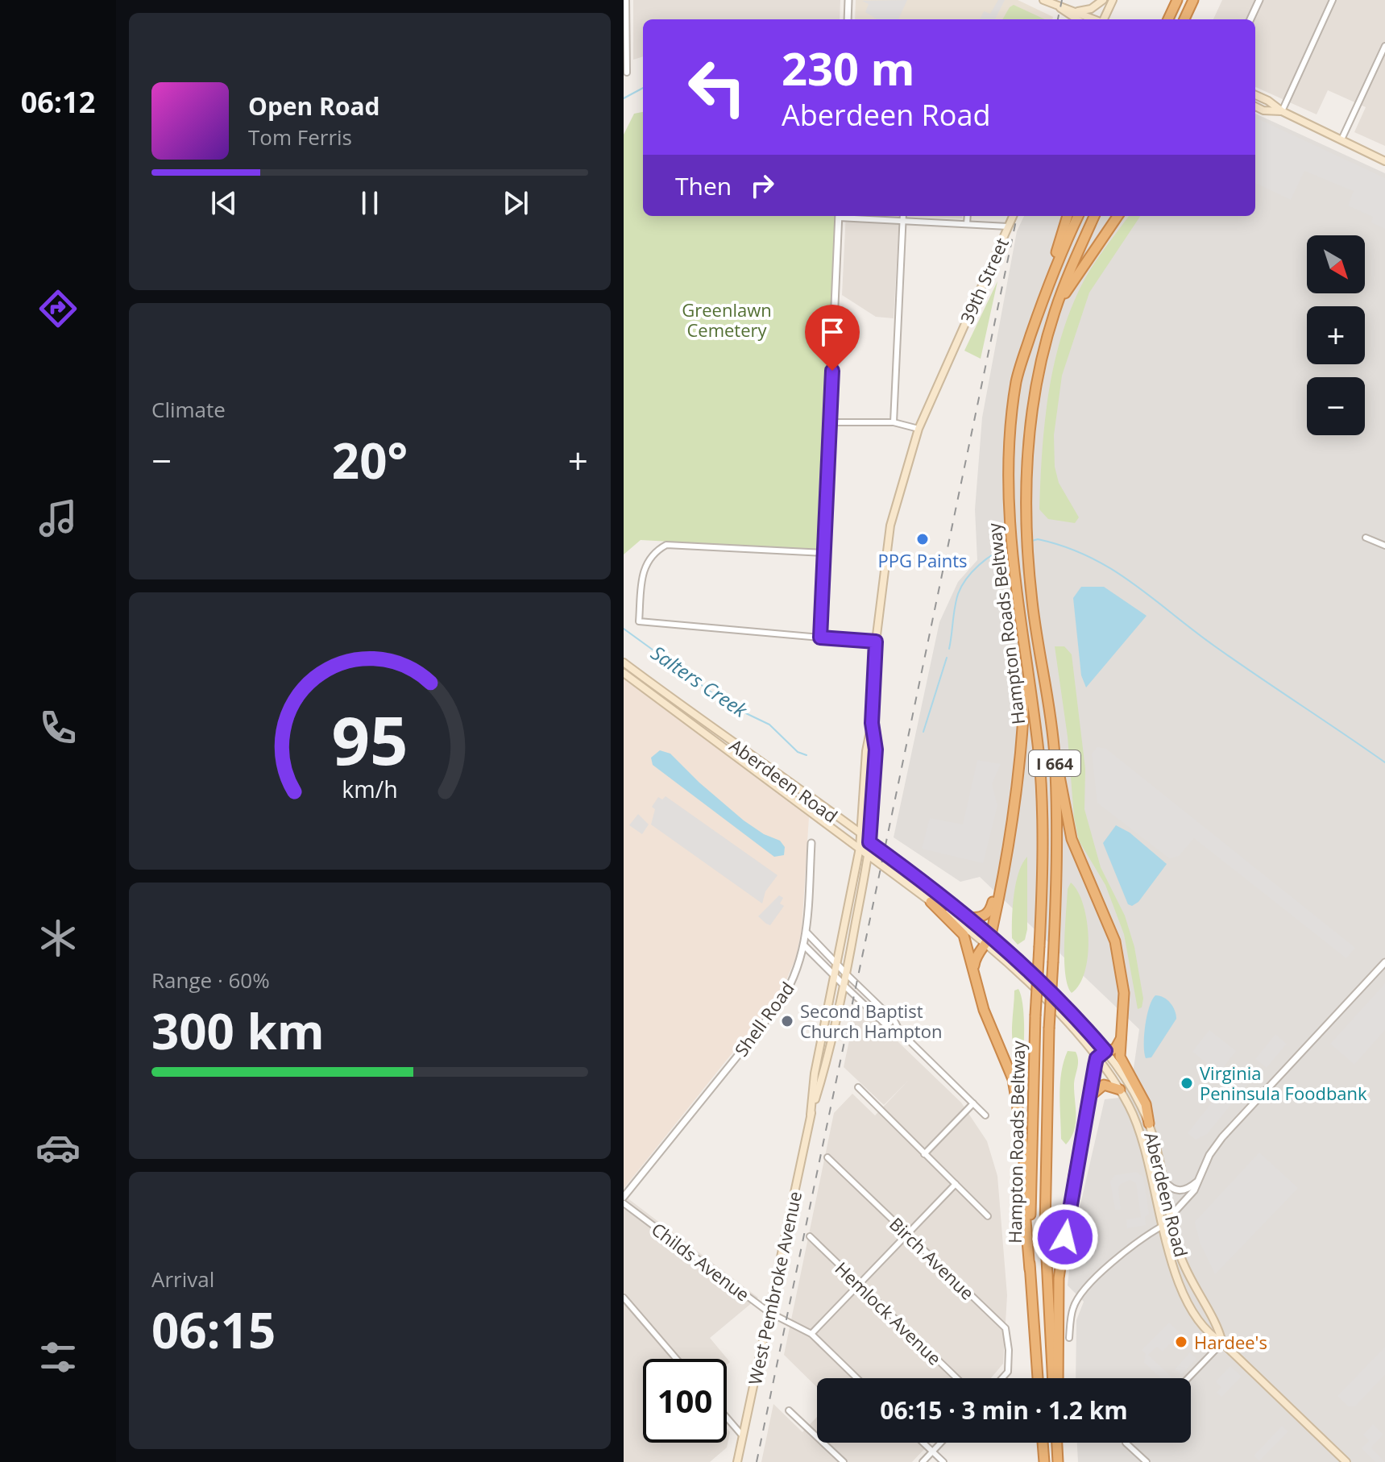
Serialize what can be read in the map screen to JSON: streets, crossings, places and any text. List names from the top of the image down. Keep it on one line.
{"streets":{"highway":["Hampton Roads Beltway","I 664"],"main road":["39th Street","Aberdeen Road","West Pembroke Avenue"],"street":["Shell Road","Birch Avenue","Childs Avenue","Hemlock Avenue"]},"crossings":[["39th Street","West Pembroke Avenue"],["Aberdeen Road","West Pembroke Avenue"],["Childs Avenue","West Pembroke Avenue"]],"water":["Salters Creek"],"parks":["Greenlawn Cemetery"],"places":["PPG Paints","Second Baptist Church Hampton","Virginia Peninsula Foodbank","Hardee's"],"north":"bottom right","page":{"tabs":"06:12","turn":["230 m","Aberdeen Road"],"song":["Open Road","Tom Ferris"],"then":"Then","map_buttons":["+","−"],"tile":["Climate",["Range · 60%","300 km"],["Arrival","06:15"]],"heat":["−","20°","+"],"limit":"100","trip":"06:15 · 3 min · 1.2 km","gauge":["95","km/h"]}}
